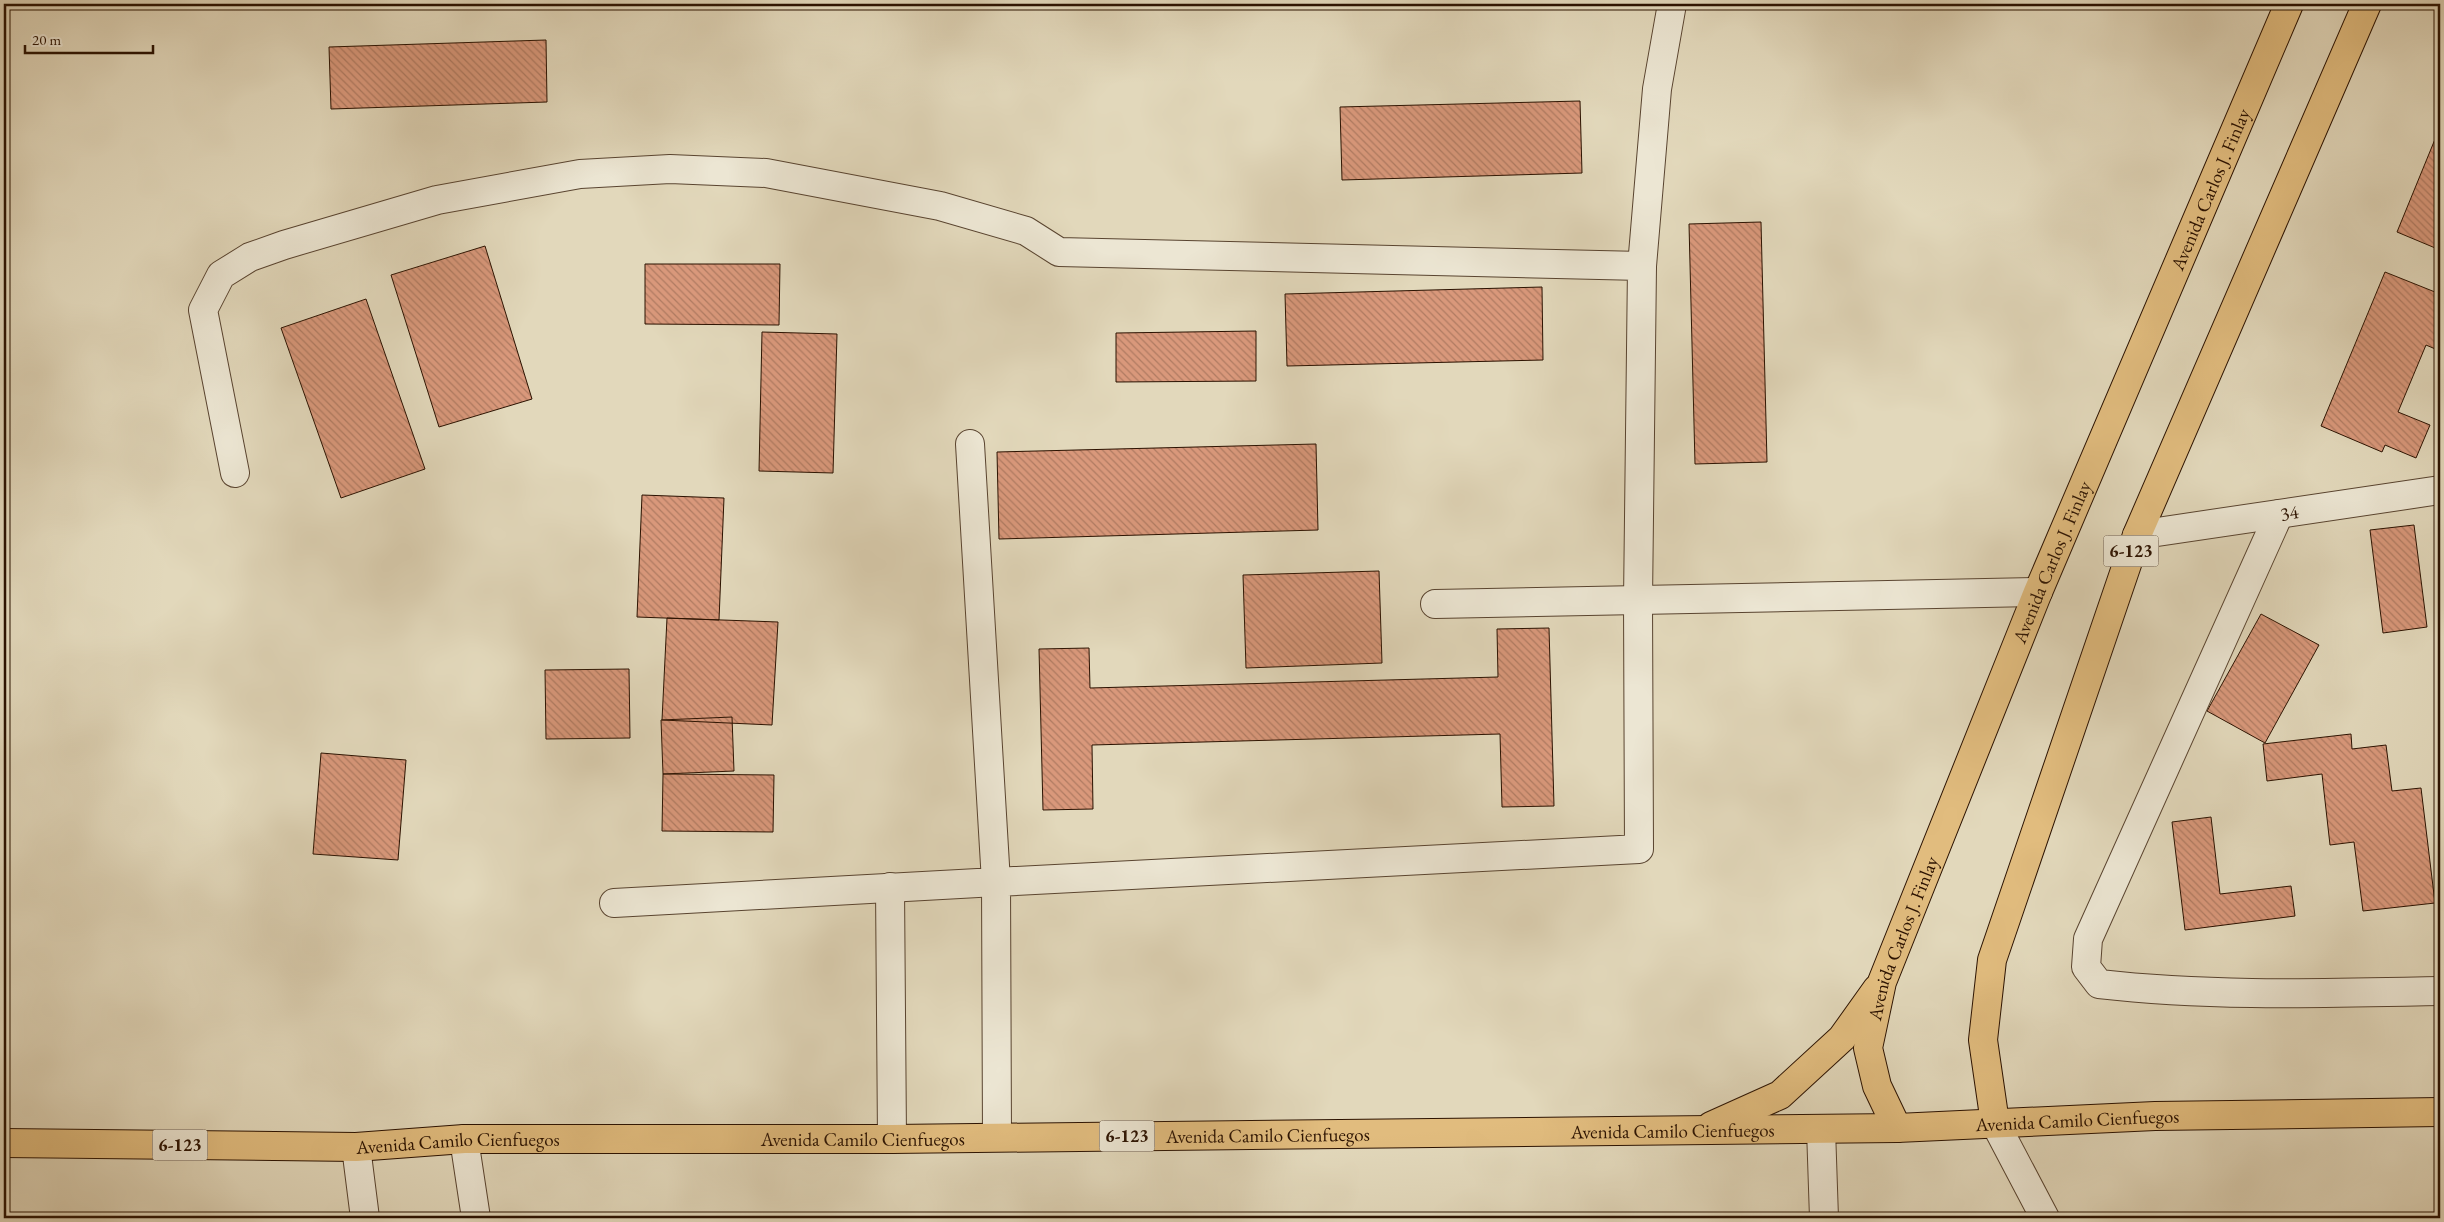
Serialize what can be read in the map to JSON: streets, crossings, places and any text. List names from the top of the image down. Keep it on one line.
{"streets":{"main road":["Avenida Carlos J. Finlay","6-123","Avenida Camilo Cienfuegos"],"street":["34"]},"crossings":[["Avenida Carlos J. Finlay","Avenida Camilo Cienfuegos"],["34","6-123"],["6-123","Avenida Camilo Cienfuegos"]],"scale_bar":"20 m"}
